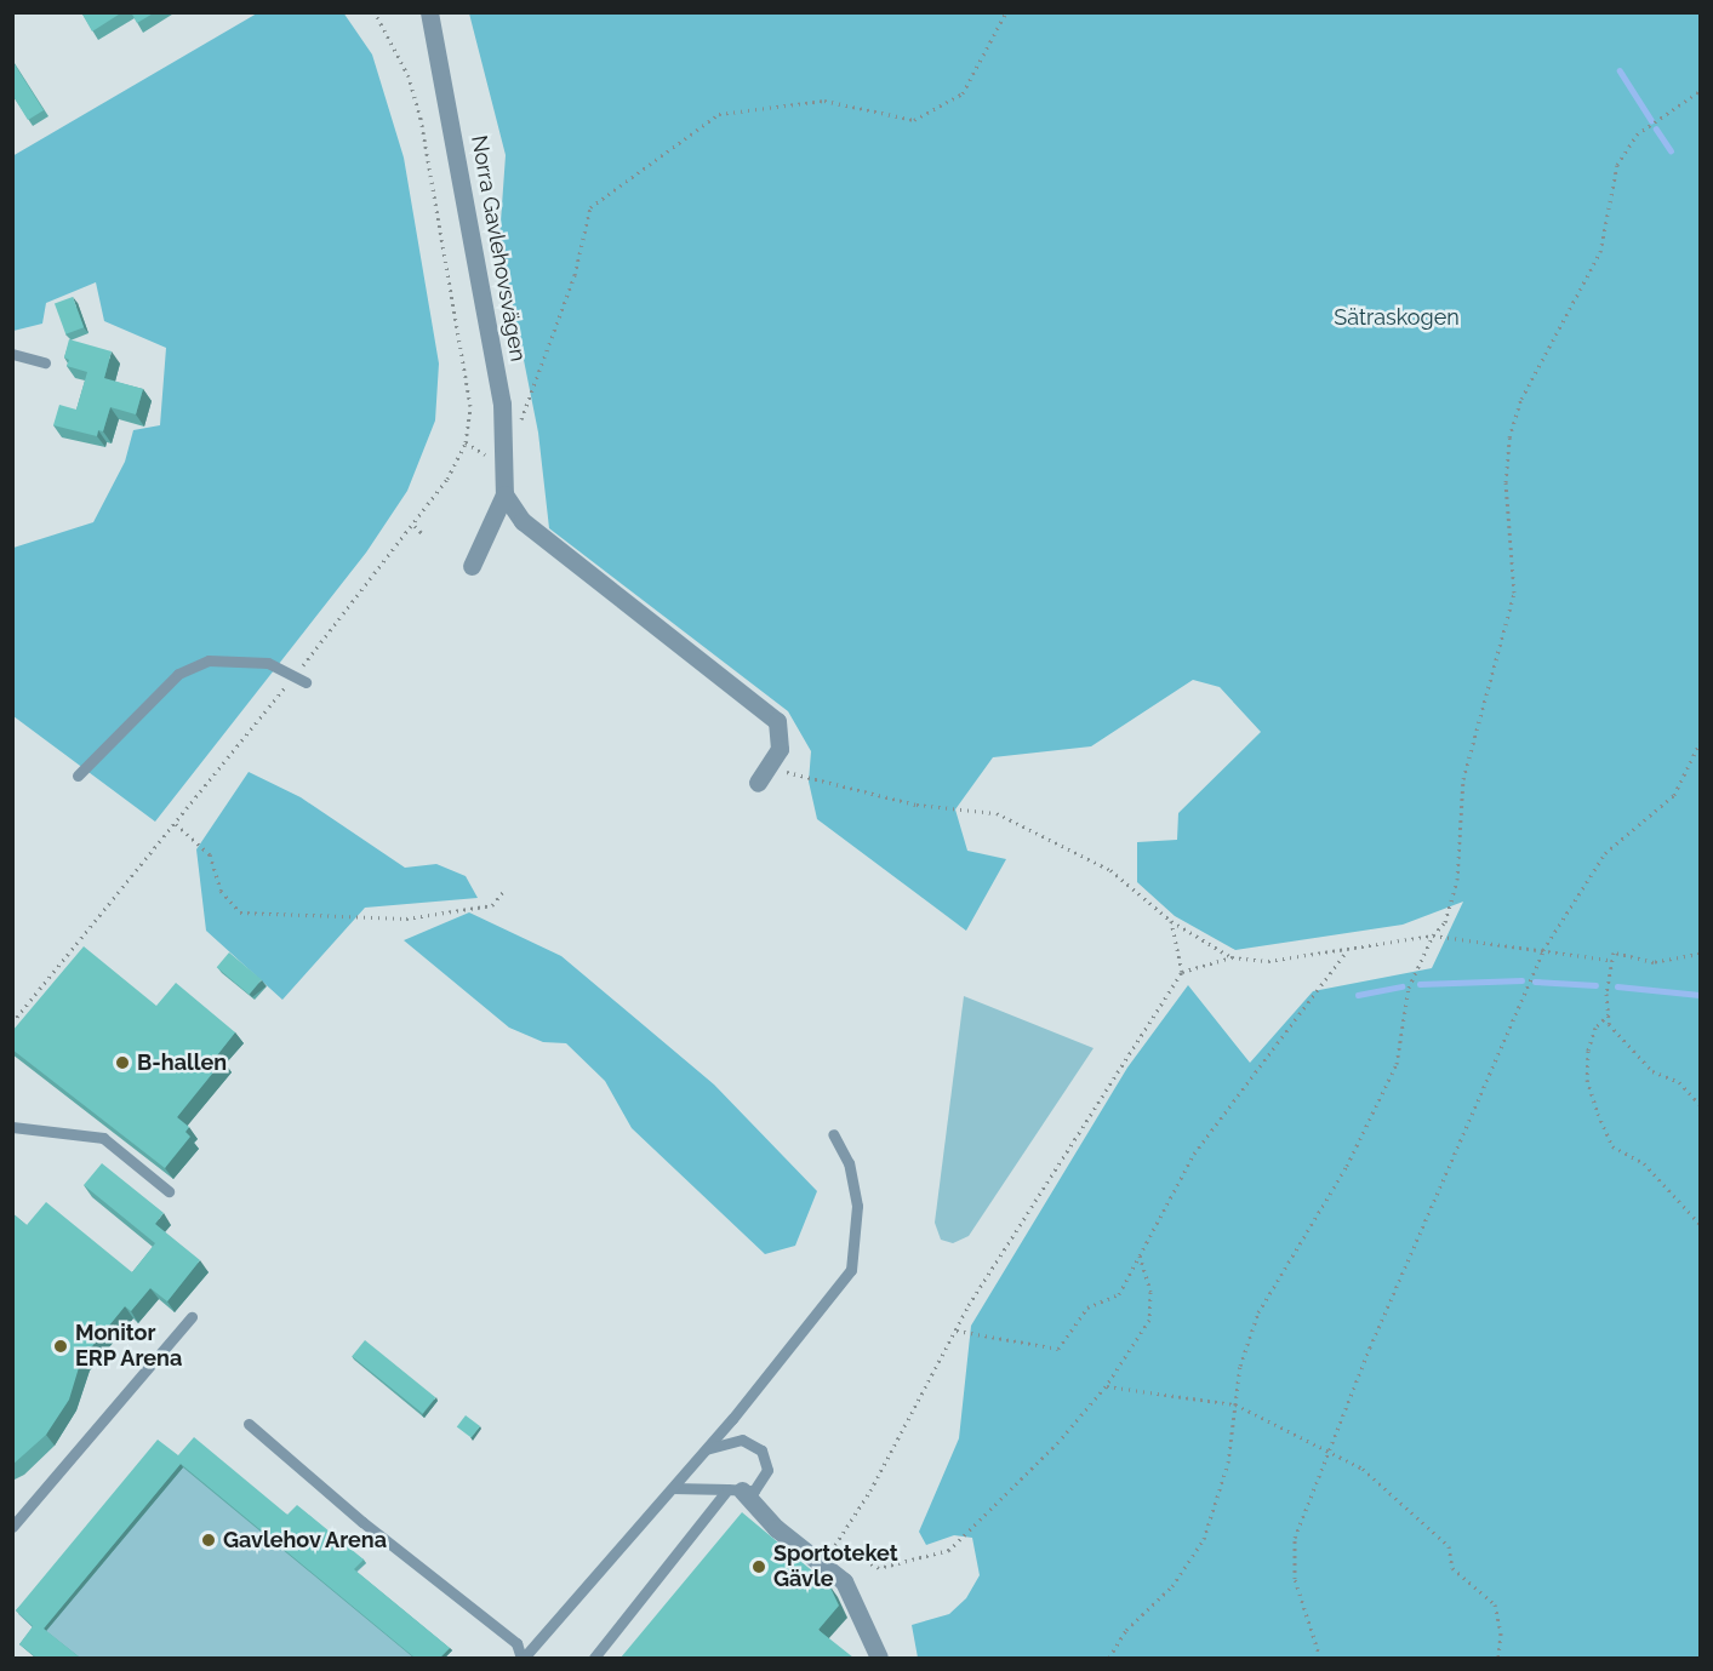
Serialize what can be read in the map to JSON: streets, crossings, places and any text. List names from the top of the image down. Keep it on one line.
{"streets":{"street":["Norra Gavlehovsvägen"]},"parks":["Sätraskogen"],"places":["B-hallen","Monitor ERP Arena","Gavlehov Arena","Sportoteket Gävle"]}
